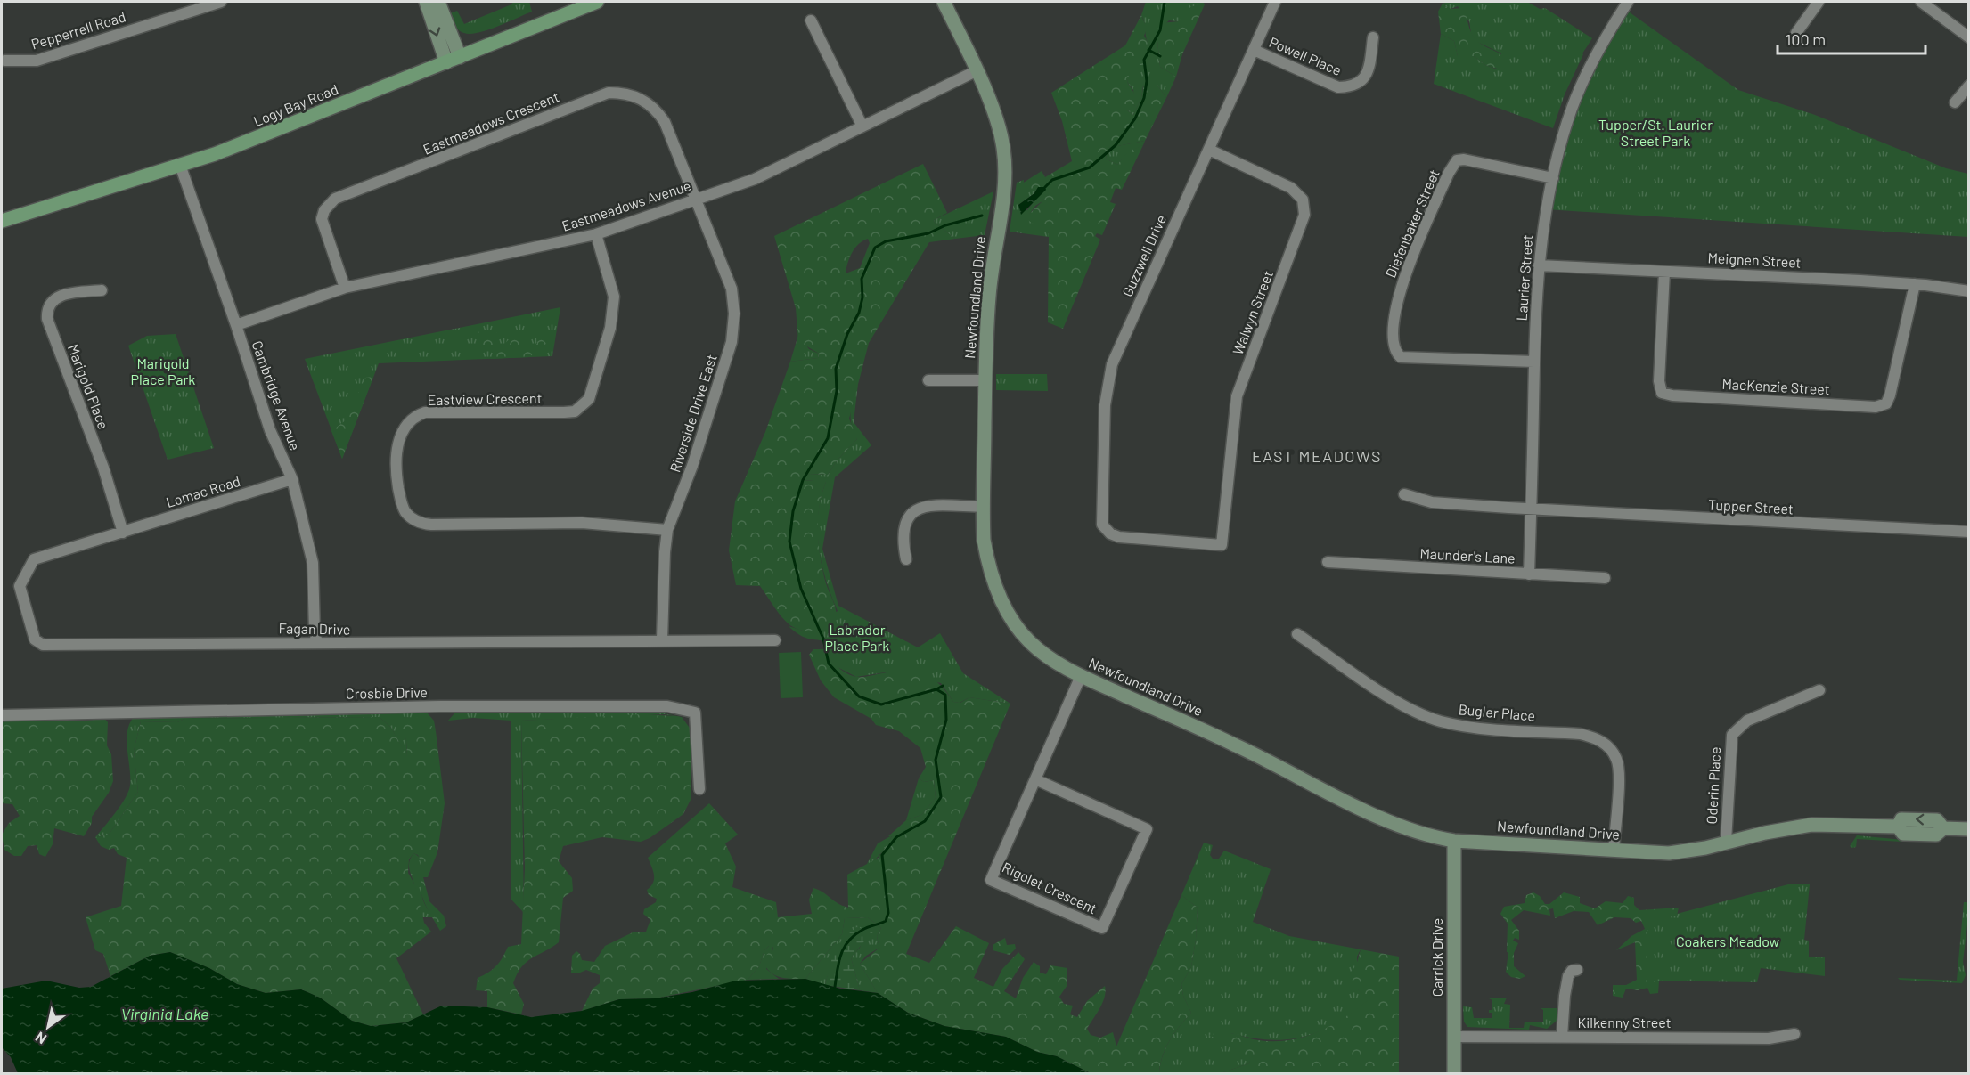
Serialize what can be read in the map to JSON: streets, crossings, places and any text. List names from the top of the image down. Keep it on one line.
{"streets":{"main road":["Logy Bay Road"],"street":["Pepperrell Road","Powell Place","Eastmeadows Crescent","Eastmeadows Avenue","Diefenbaker Street","Guzzwell Drive","Meignen Street","Laurier Street","Newfoundland Drive","Walwyn Street","Marigold Place","MacKenzie Street","Cambridge Avenue","Eastview Crescent","Riverside Drive East","Lomac Road","Tupper Street","Maunder's Lane","Fagan Drive","Crosbie Drive","Bugler Place","Oderin Place","Rigolet Crescent","Carrick Drive","Kilkenny Street"]},"crossings":[["Powell Place","Guzzwell Drive"],["Logy Bay Road","Cambridge Avenue"],["Eastmeadows Crescent","Eastmeadows Avenue"],["Eastmeadows Crescent","Riverside Drive East"],["Eastmeadows Avenue","Newfoundland Drive"],["Eastmeadows Avenue","Cambridge Avenue"],["Eastmeadows Avenue","Eastview Crescent"],["Eastmeadows Avenue","Riverside Drive East"],["Diefenbaker Street","Laurier Street"],["Guzzwell Drive","Walwyn Street"],["Meignen Street","Laurier Street"],["Meignen Street","MacKenzie Street"],["Laurier Street","Tupper Street"],["Laurier Street","Maunder's Lane"],["Newfoundland Drive","Bugler Place"],["Newfoundland Drive","Oderin Place"],["Newfoundland Drive","Rigolet Crescent"],["Newfoundland Drive","Carrick Drive"],["Marigold Place","Lomac Road"],["Marigold Place","Fagan Drive"],["Cambridge Avenue","Lomac Road"],["Cambridge Avenue","Fagan Drive"],["Eastview Crescent","Riverside Drive East"],["Riverside Drive East","Fagan Drive"],["Lomac Road","Fagan Drive"],["Carrick Drive","Kilkenny Street"]],"districts":["EAST MEADOWS"],"water":["Virginia Lake"],"parks":["Tupper/St. Laurier Street Park","Marigold Place Park","Labrador Place Park","Coakers Meadow"],"scale_bar":"100 m","north":"bottom left"}
